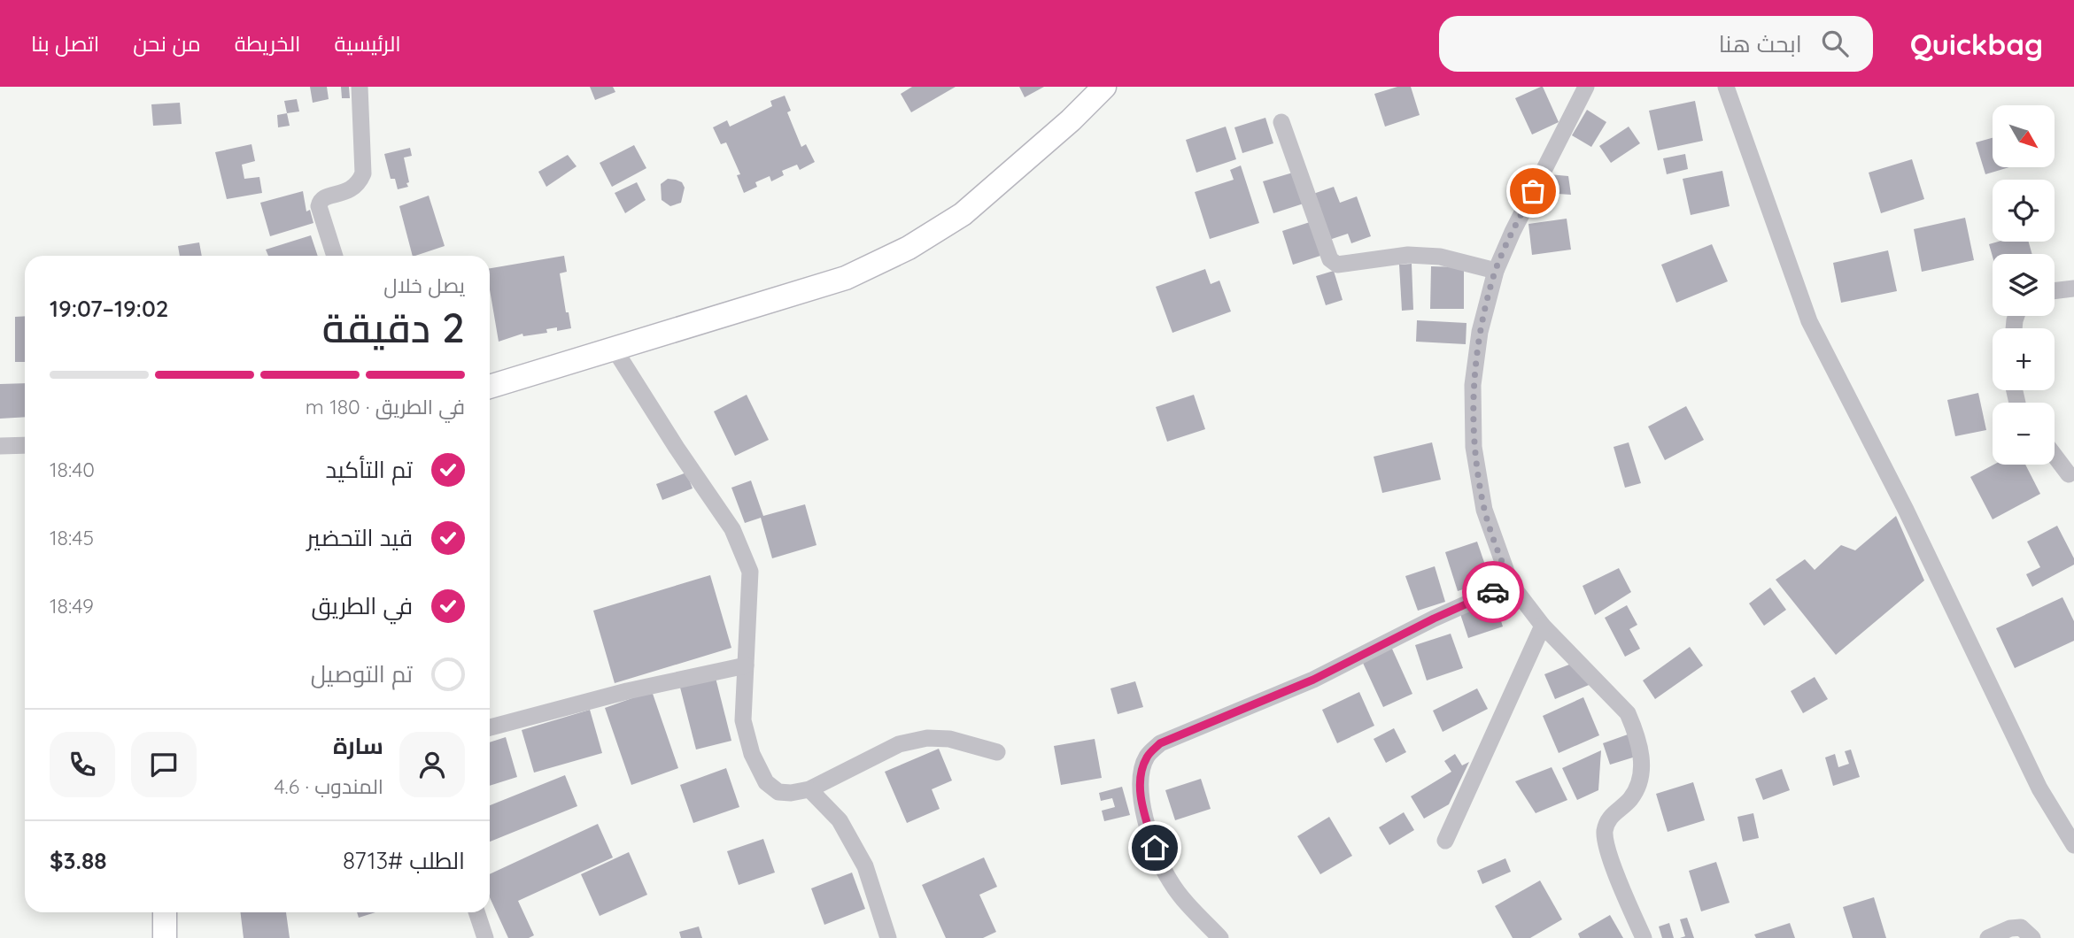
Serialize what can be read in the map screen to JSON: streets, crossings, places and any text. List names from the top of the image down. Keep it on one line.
{"north":"bottom right","page":{"header":"Quickbag","search":"ابحث هنا","nav":["الرئيسية","الخريطة","من نحن","اتصل بنا"],"map_buttons":["+","−"],"heading":["2 دقيقة","يصل خلال","19:02–19:07"],"panel":["سارة","المندوب · 4.6","الطلب #8713","$3.88"],"bar":"في الطريق · 180 m","list":[["تم التأكيد","18:40"],["قيد التحضير","18:45"],["في الطريق","18:49"],"تم التوصيل"]}}
